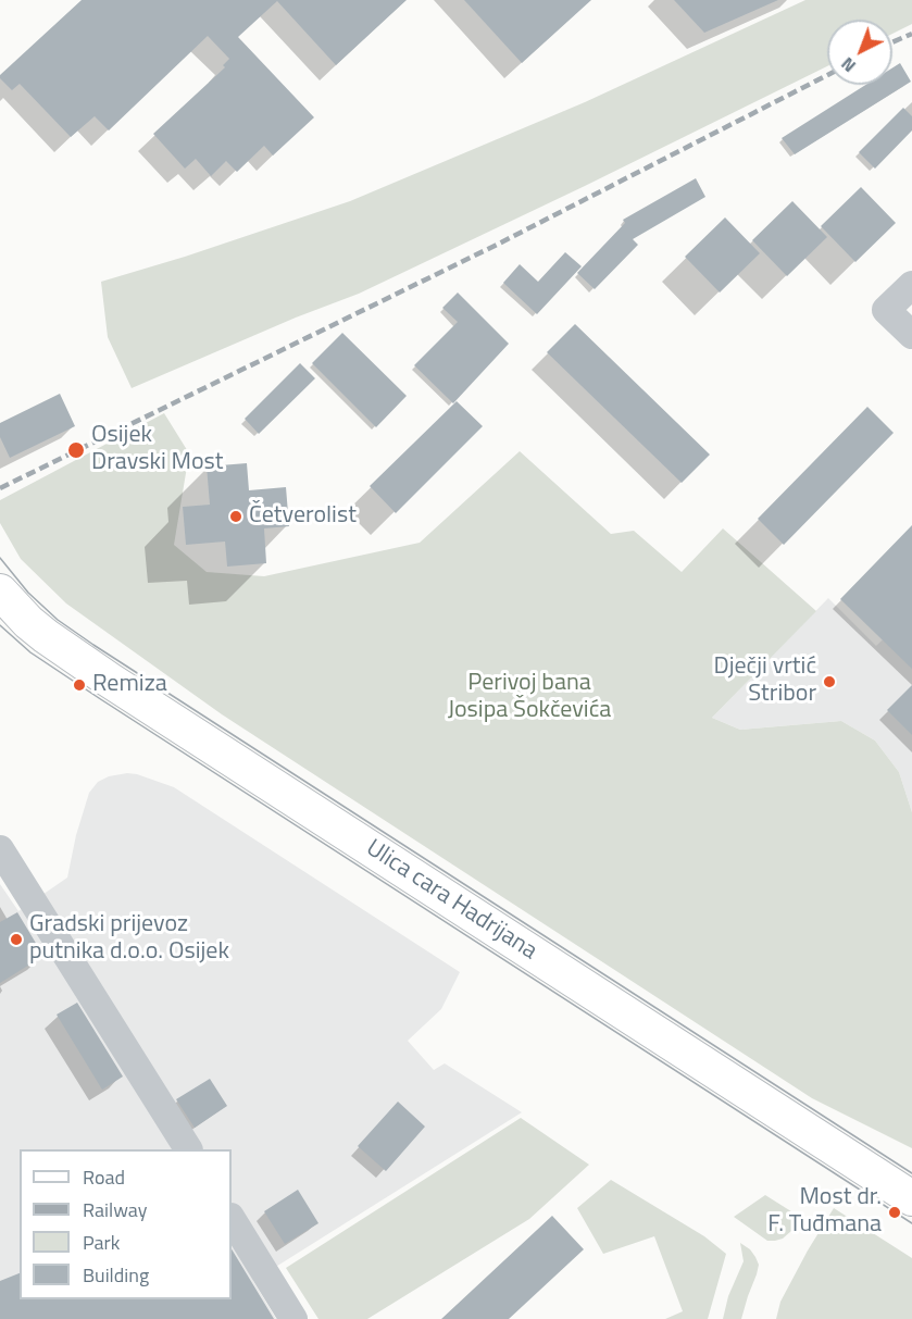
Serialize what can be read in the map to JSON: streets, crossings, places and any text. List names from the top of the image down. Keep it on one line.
{"streets":{"main road":["Ulica cara Hadrijana"]},"parks":["Perivoj bana Josipa Šokčevića"],"places":["Osijek Dravski Most","Četverolist","Dječji vrtić Stribor","Remiza","Gradski prijevoz putnika d.o.o. Osijek","Most dr. F. Tuđmana"],"legend":["Road","Railway","Park","Building"],"north":"bottom left"}
